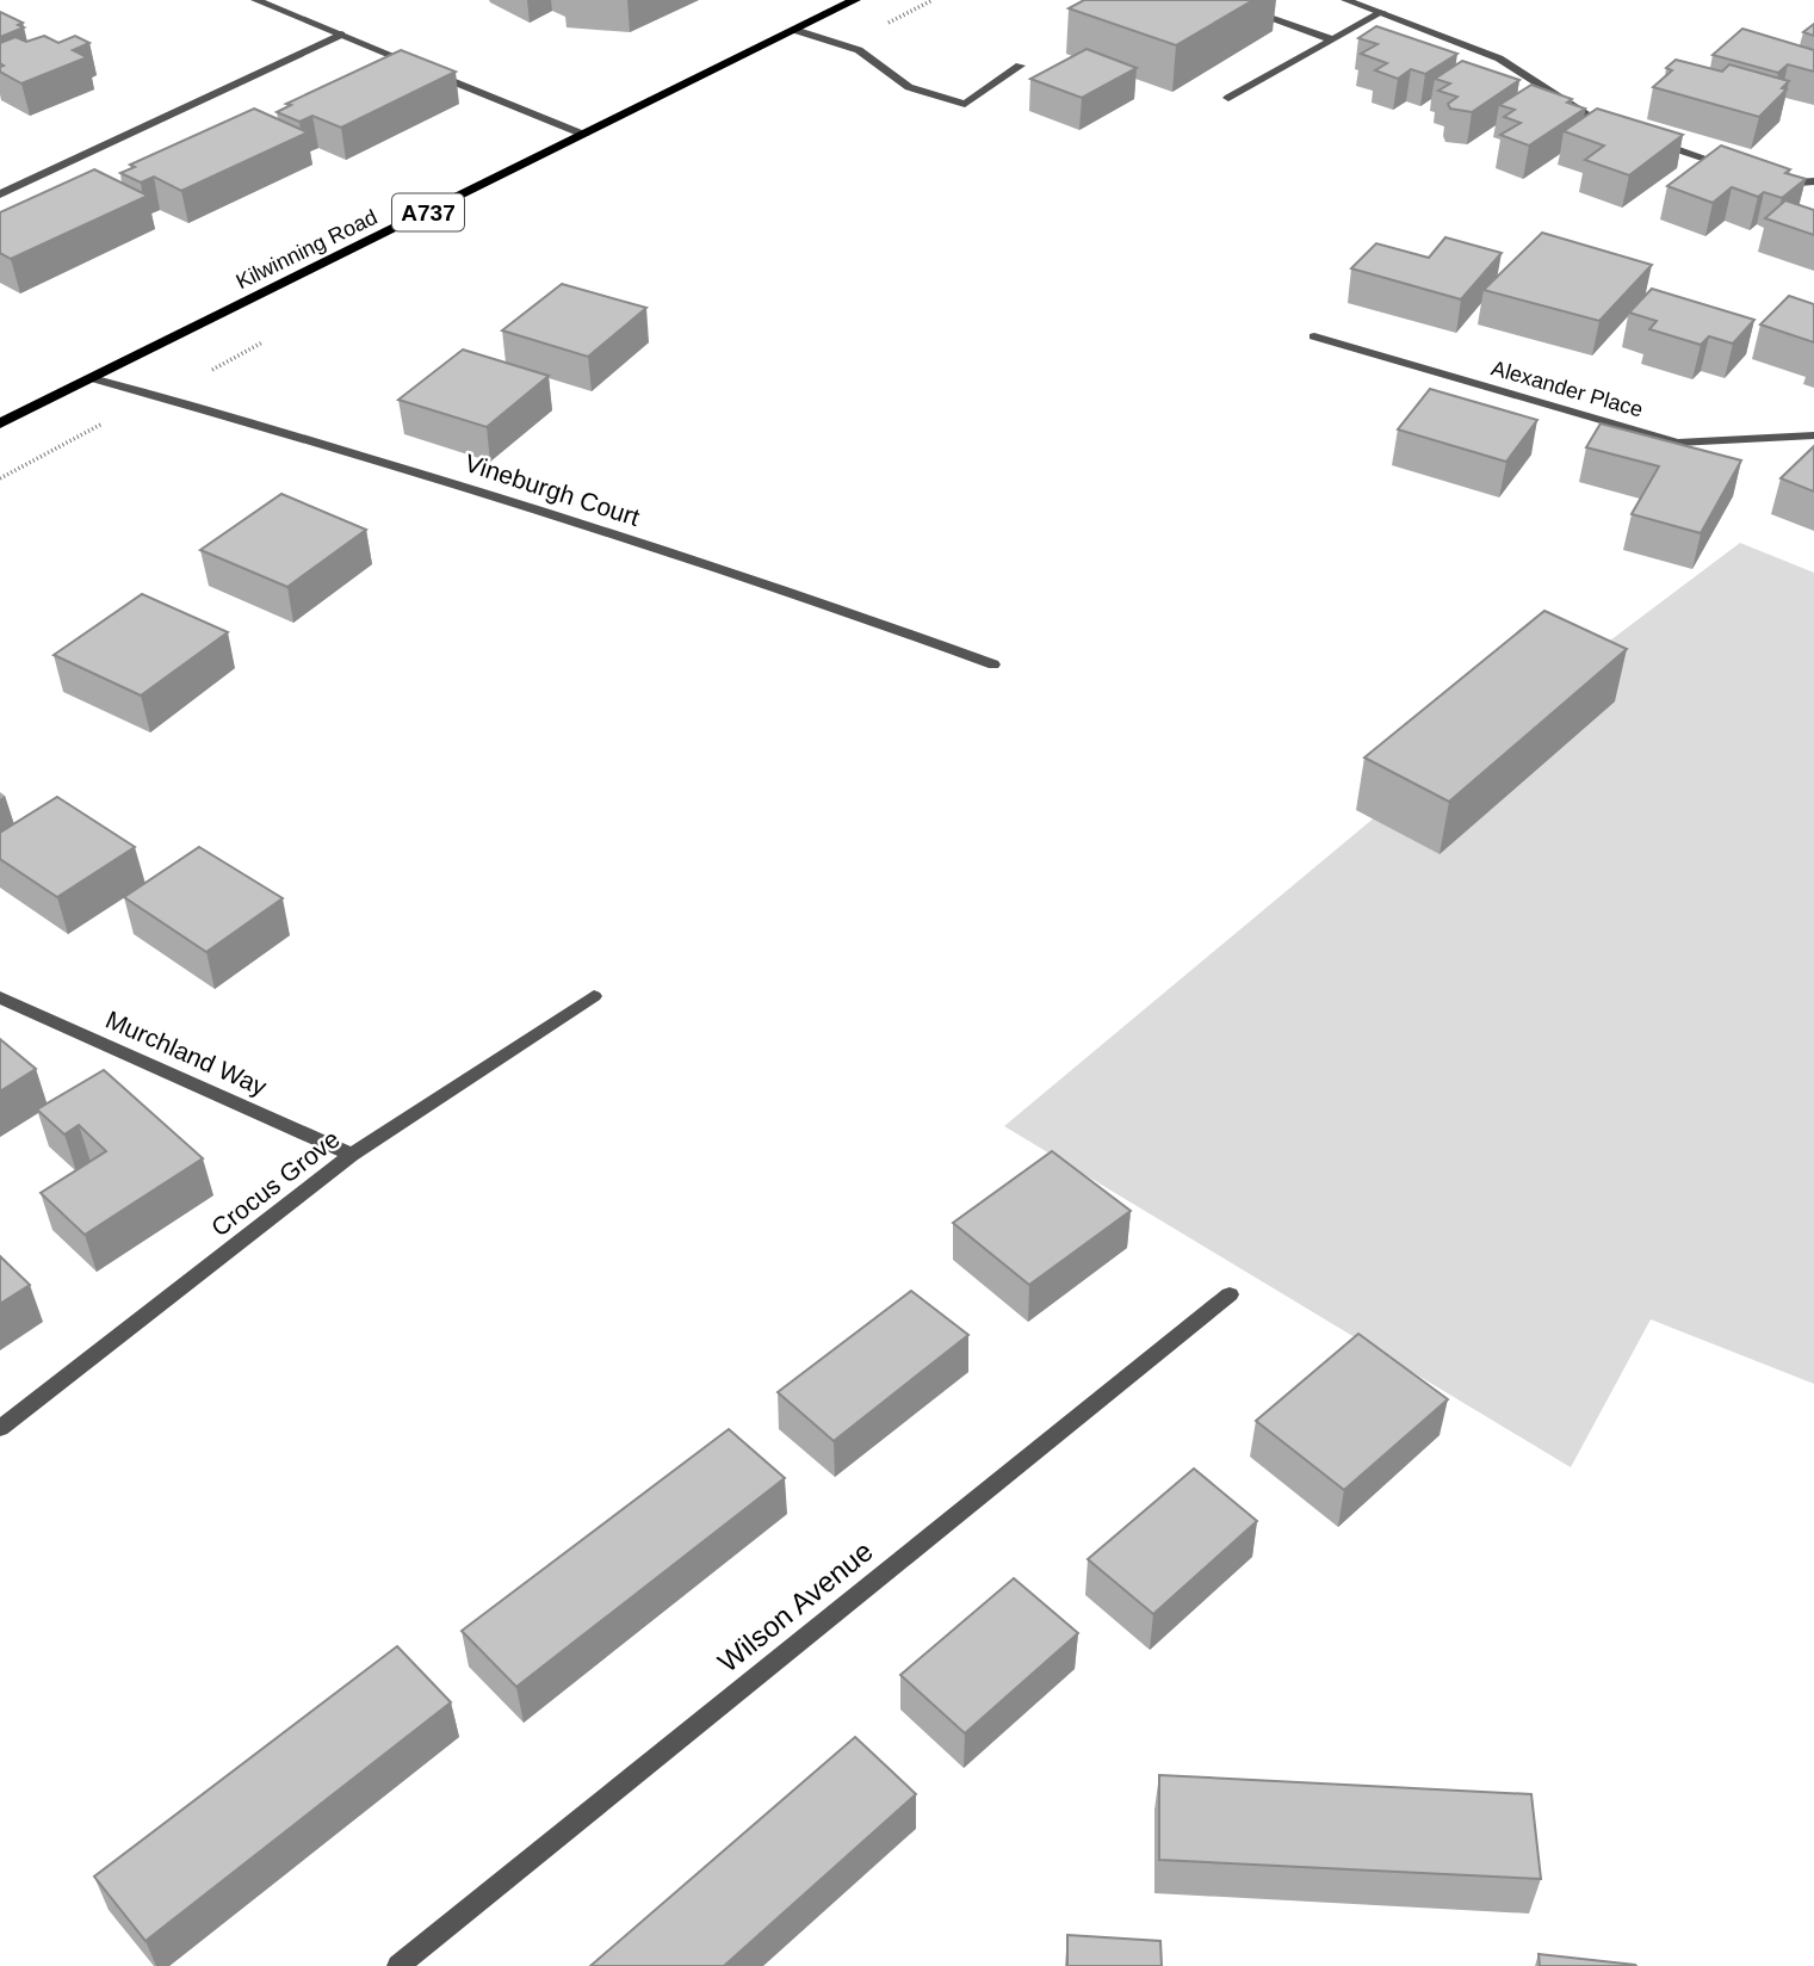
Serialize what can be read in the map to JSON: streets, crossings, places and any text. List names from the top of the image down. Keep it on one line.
{"streets":{"main road":["A737","Kilwinning Road"],"street":["Alexander Place","Vineburgh Court","Murchland Way","Crocus Grove","Wilson Avenue"]},"crossings":[["Kilwinning Road","Vineburgh Court"],["Murchland Way","Crocus Grove"]]}
